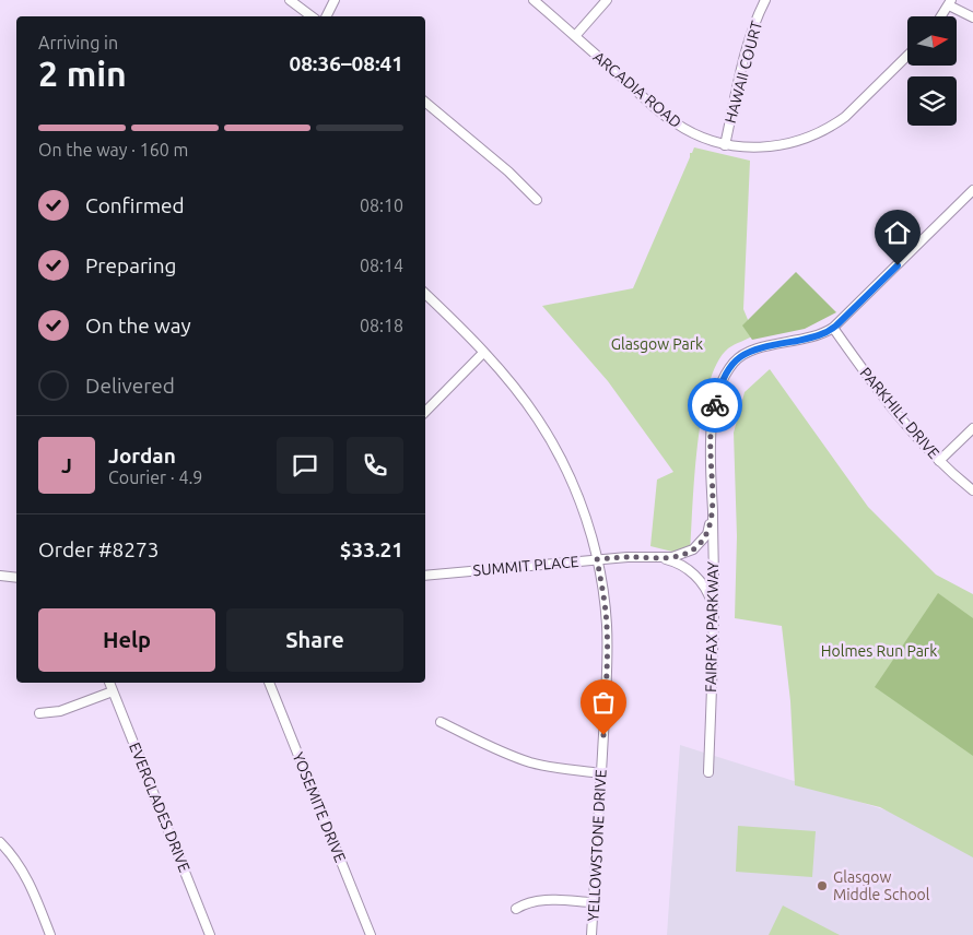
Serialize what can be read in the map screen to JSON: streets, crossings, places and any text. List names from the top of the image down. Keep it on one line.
{"streets":{"street":["HAWAII COURT","ARCADIA ROAD","PARKHILL DRIVE","SUMMIT PLACE","FAIRFAX PARKWAY","EVERGLADES DRIVE","YOSEMITE DRIVE","YELLOWSTONE DRIVE"]},"crossings":[["HAWAII COURT","ARCADIA ROAD"],["PARKHILL DRIVE","FAIRFAX PARKWAY"],["SUMMIT PLACE","FAIRFAX PARKWAY"],["SUMMIT PLACE","YELLOWSTONE DRIVE"]],"parks":["Glasgow Park","Holmes Run Park"],"places":["Glasgow Middle School"],"north":"right","page":{"heading":["2 min","Arriving in","08:36–08:41"],"panel":["Jordan","Courier · 4.9","Order #8273","$33.21"],"bar":"On the way · 160 m","list":[["Confirmed","08:10"],["Preparing","08:14"],["On the way","08:18"],"Delivered"],"round":"J","buttons":["Help","Share"]}}
